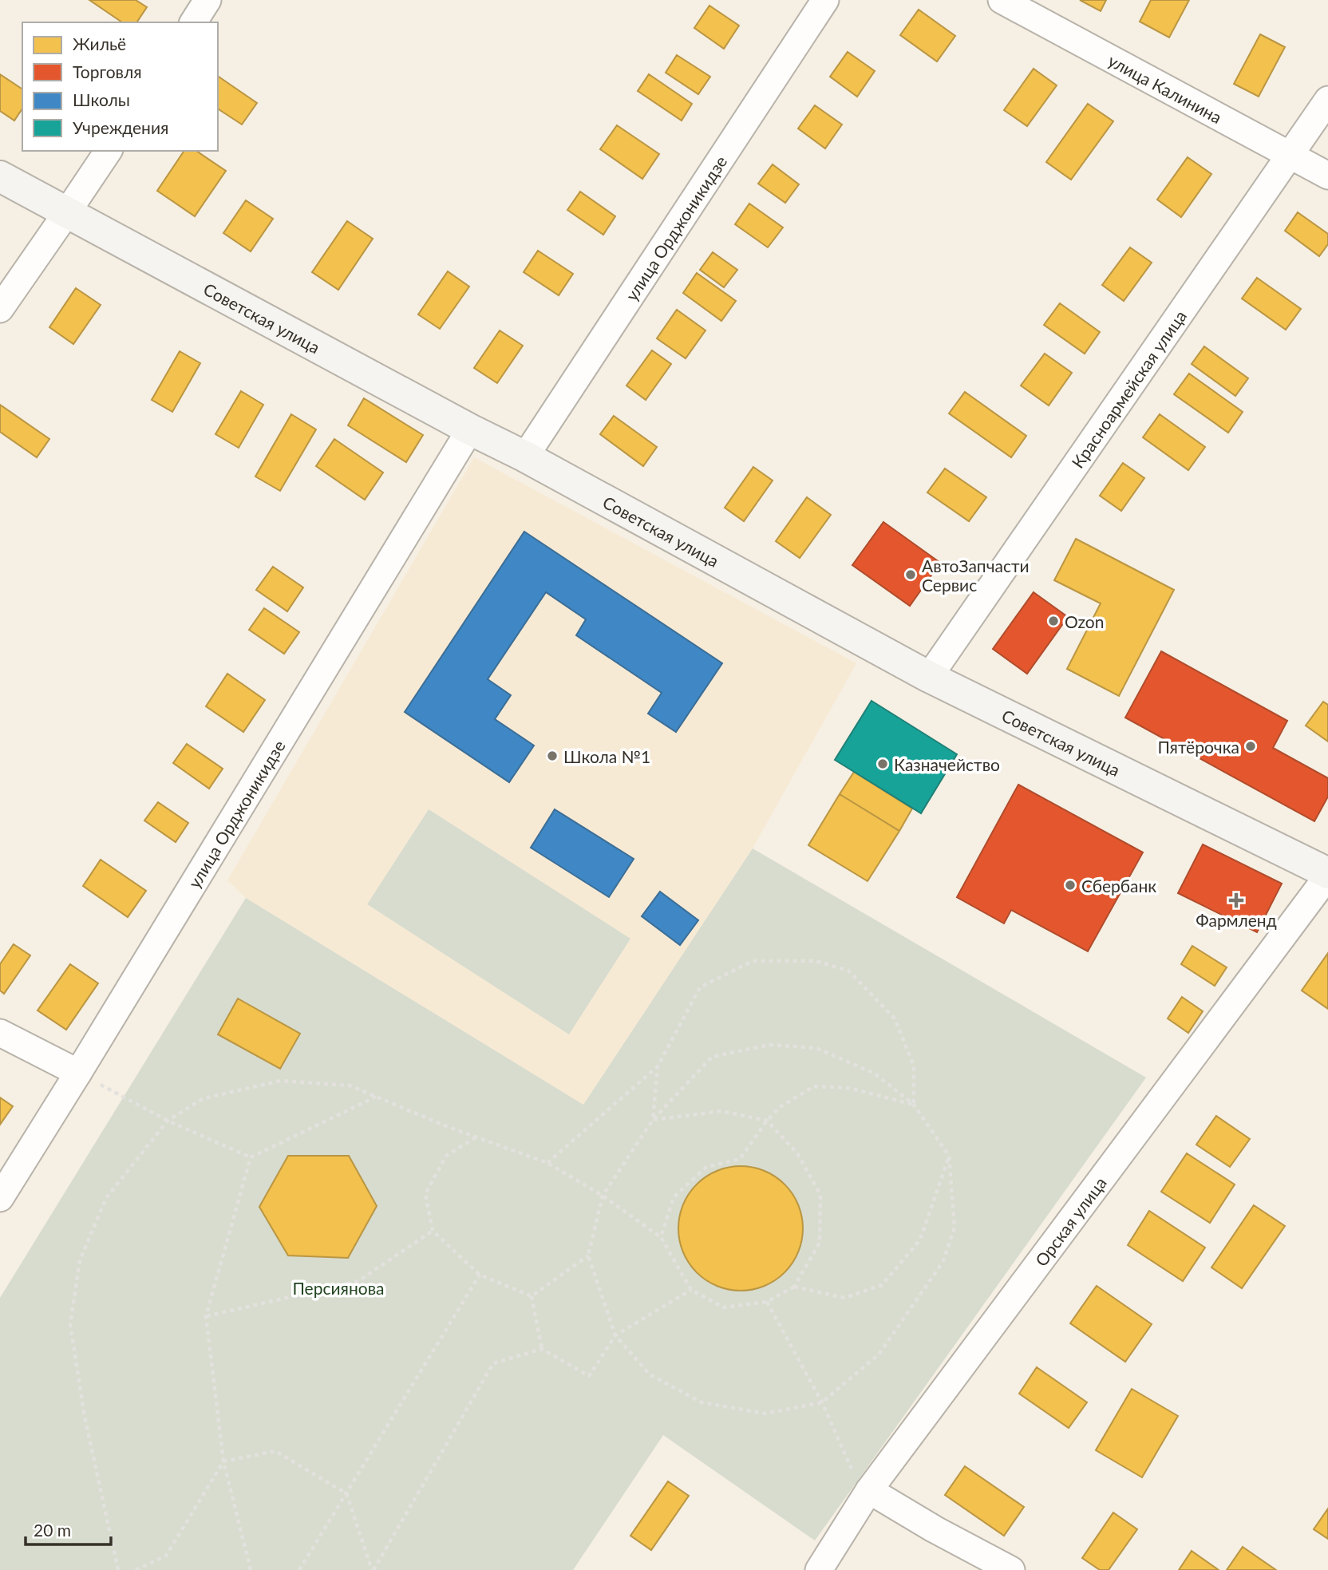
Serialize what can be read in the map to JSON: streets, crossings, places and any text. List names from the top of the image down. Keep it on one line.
{"streets":{"street":["улица Калинина","улица Орджоникидзе","Советская улица","Красноармейская улица","Орская улица"]},"crossings":[["улица Калинина","Красноармейская улица"],["улица Орджоникидзе","Советская улица"],["Советская улица","Красноармейская улица"],["Советская улица","Орская улица"]],"parks":["Персиянова"],"places":{"other":["АвтоЗапчасти Сервис","Ozon","Пятёрочка","Школа №1","Казначейство","Сбербанк"],"health":["Фармленд"]},"legend":["Жильё","Торговля","Школы","Учреждения"],"scale_bar":"20 m"}
